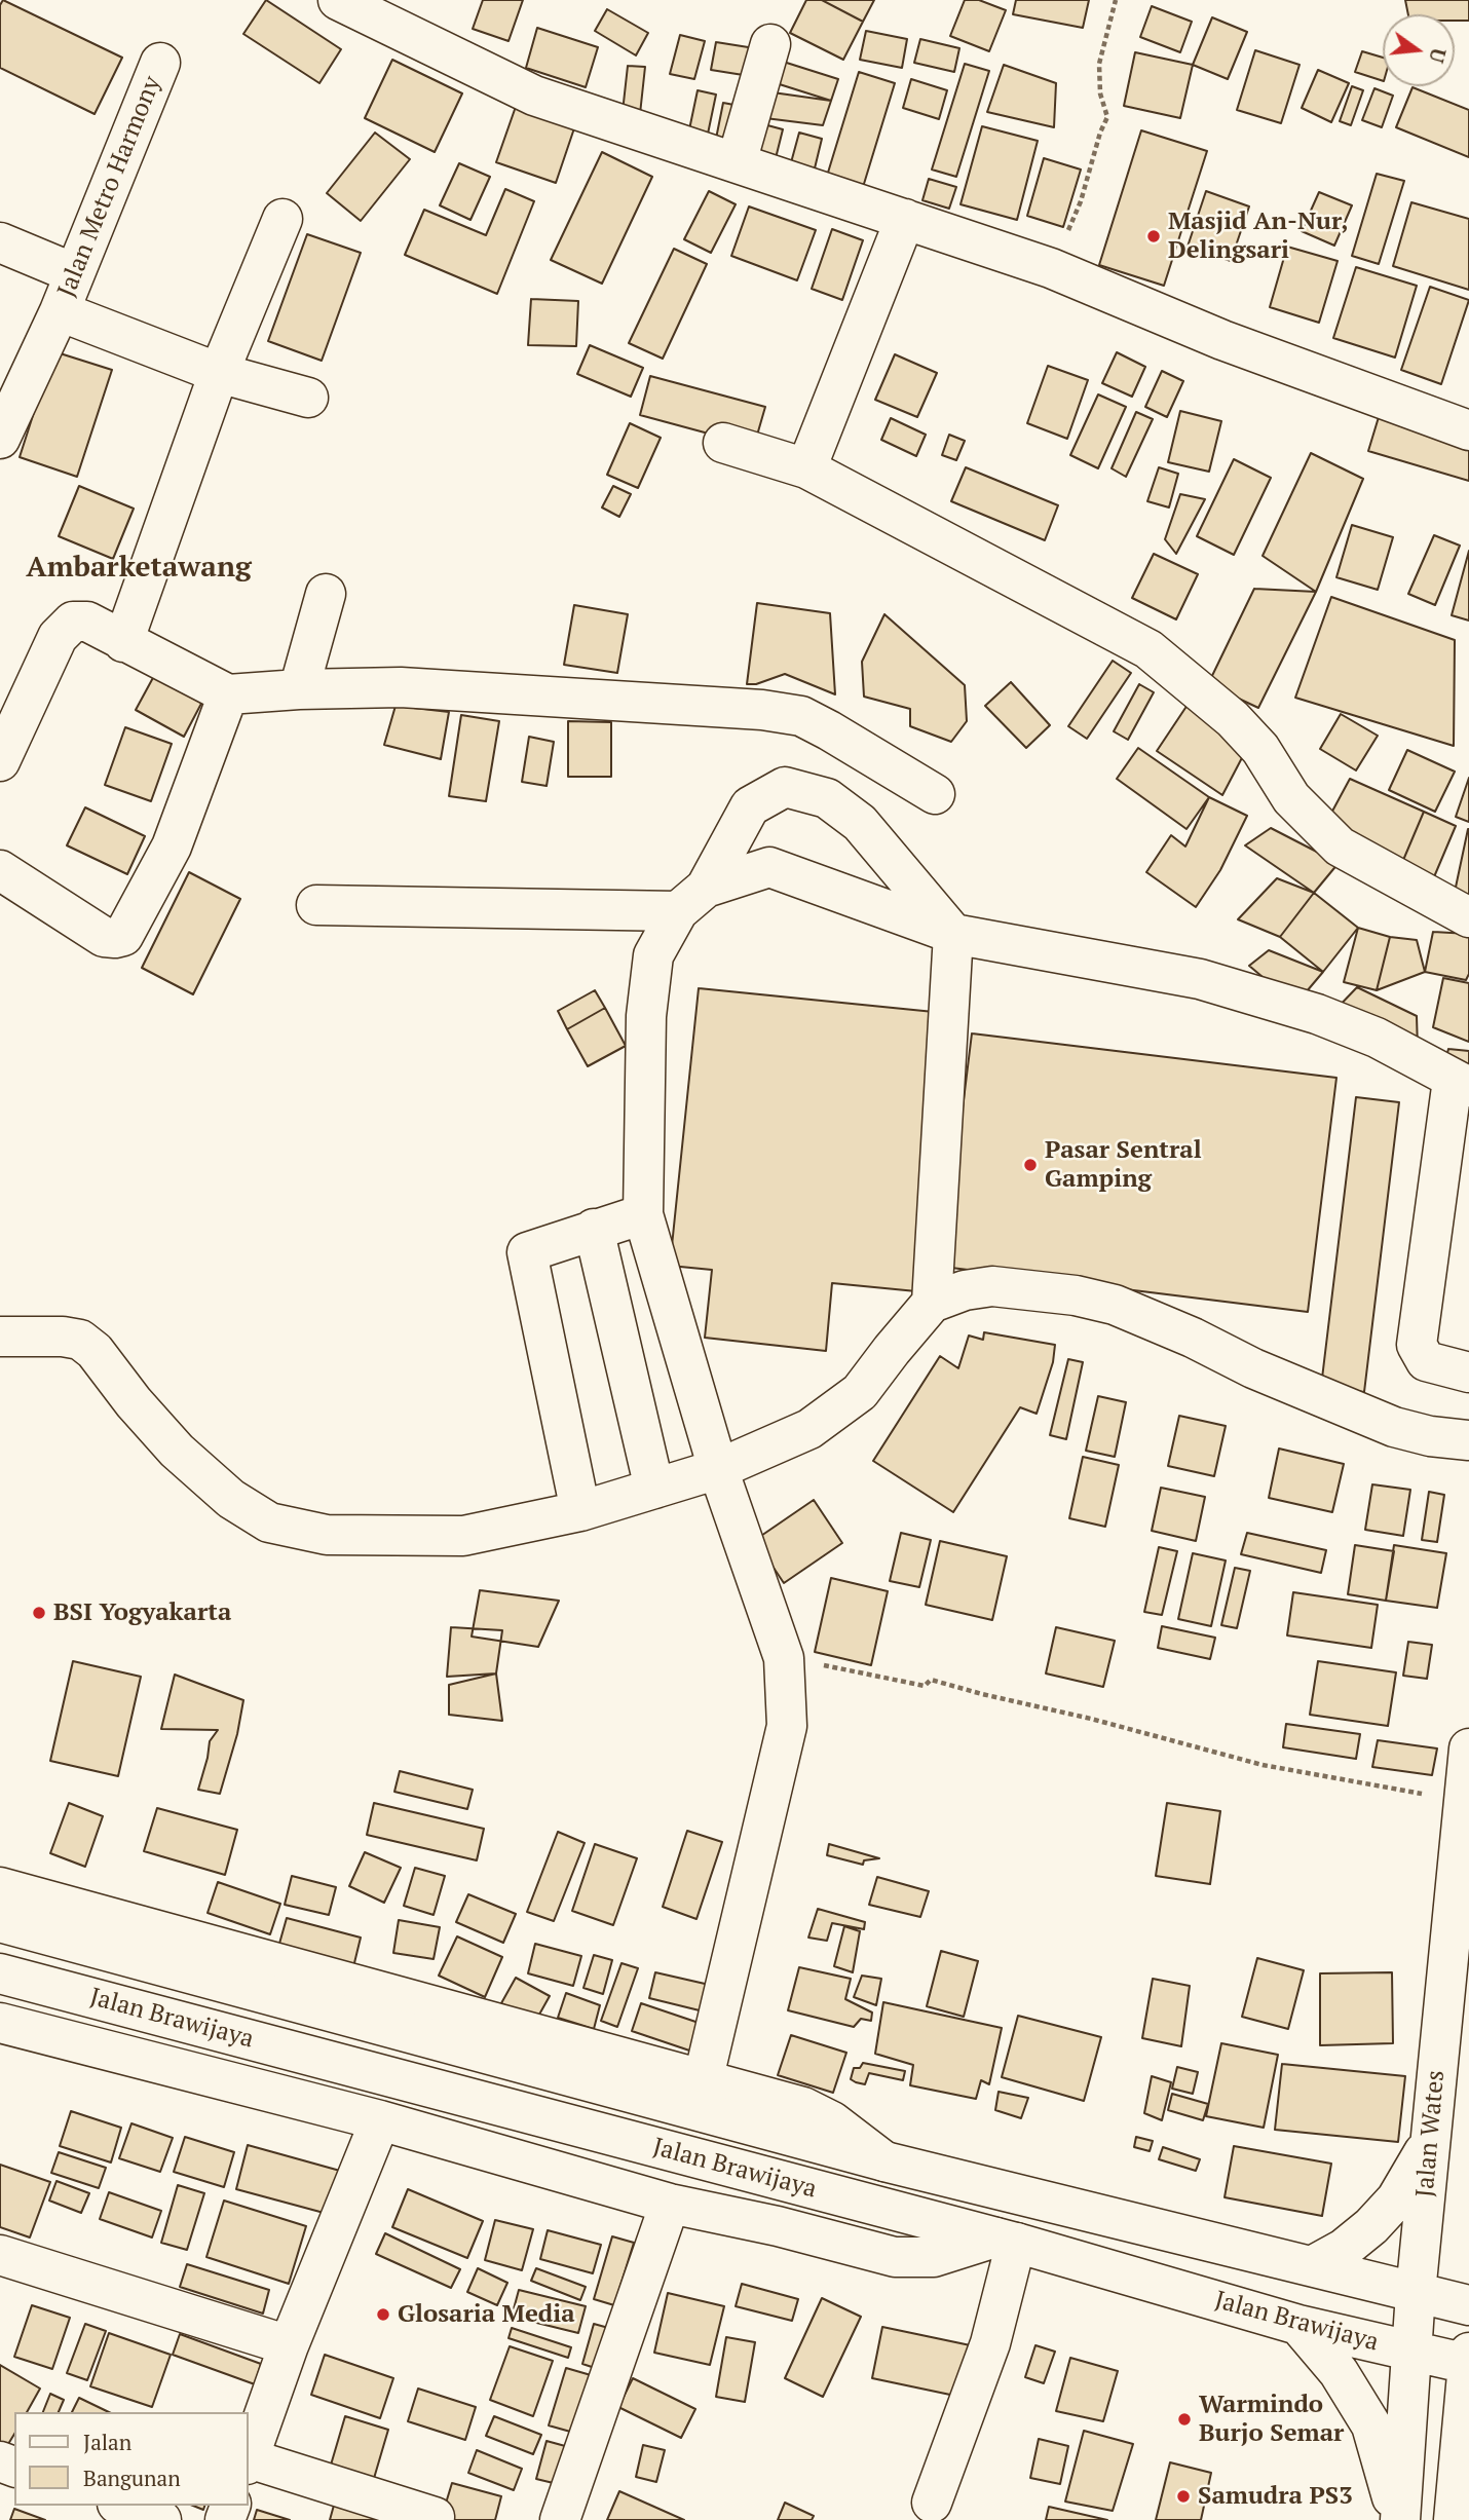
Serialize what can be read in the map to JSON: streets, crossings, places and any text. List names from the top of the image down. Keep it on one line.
{"streets":{"main road":["Jalan Metro Harmony","Jalan Brawijaya","Jalan Wates"]},"crossings":[["Jalan Brawijaya","Jalan Wates"]],"districts":["Ambarketawang"],"places":["Masjid An-Nur, Delingsari","Pasar Sentral Gamping","BSI Yogyakarta","Glosaria Media","Warmindo Burjo Semar","Samudra PS3"],"legend":["Jalan","Bangunan"],"north":"right"}
